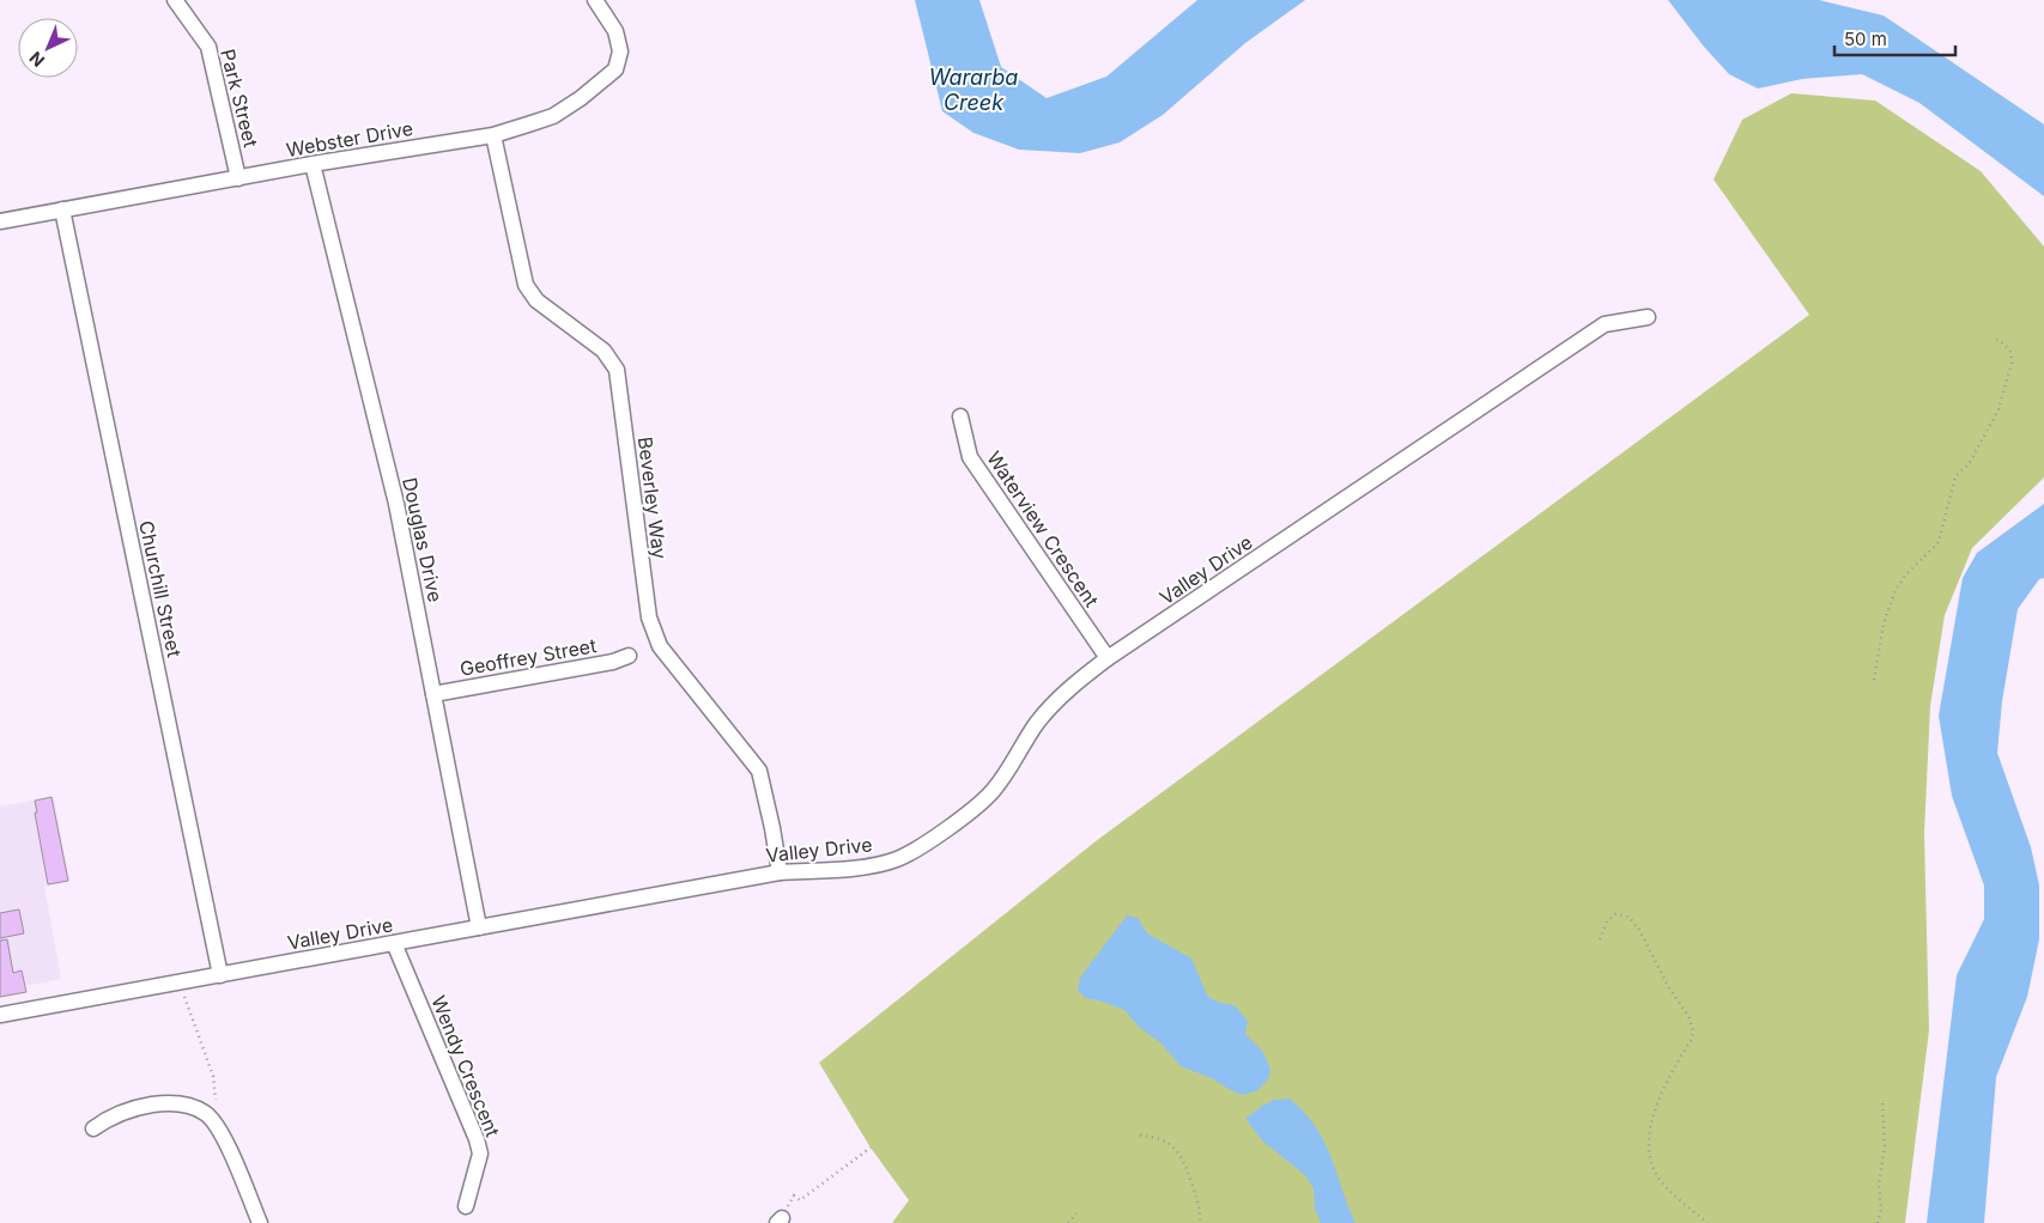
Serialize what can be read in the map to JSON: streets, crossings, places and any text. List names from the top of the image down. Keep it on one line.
{"streets":{"street":["Park Street","Webster Drive","Beverley Way","Waterview Crescent","Douglas Drive","Valley Drive","Churchill Street","Geoffrey Street","Wendy Crescent"]},"crossings":[["Park Street","Webster Drive"],["Webster Drive","Beverley Way"],["Webster Drive","Douglas Drive"],["Webster Drive","Churchill Street"],["Beverley Way","Valley Drive"],["Waterview Crescent","Valley Drive"],["Douglas Drive","Valley Drive"],["Douglas Drive","Geoffrey Street"],["Valley Drive","Churchill Street"],["Valley Drive","Wendy Crescent"]],"water":["Wararba Creek"],"scale_bar":"50 m","north":"bottom left"}
